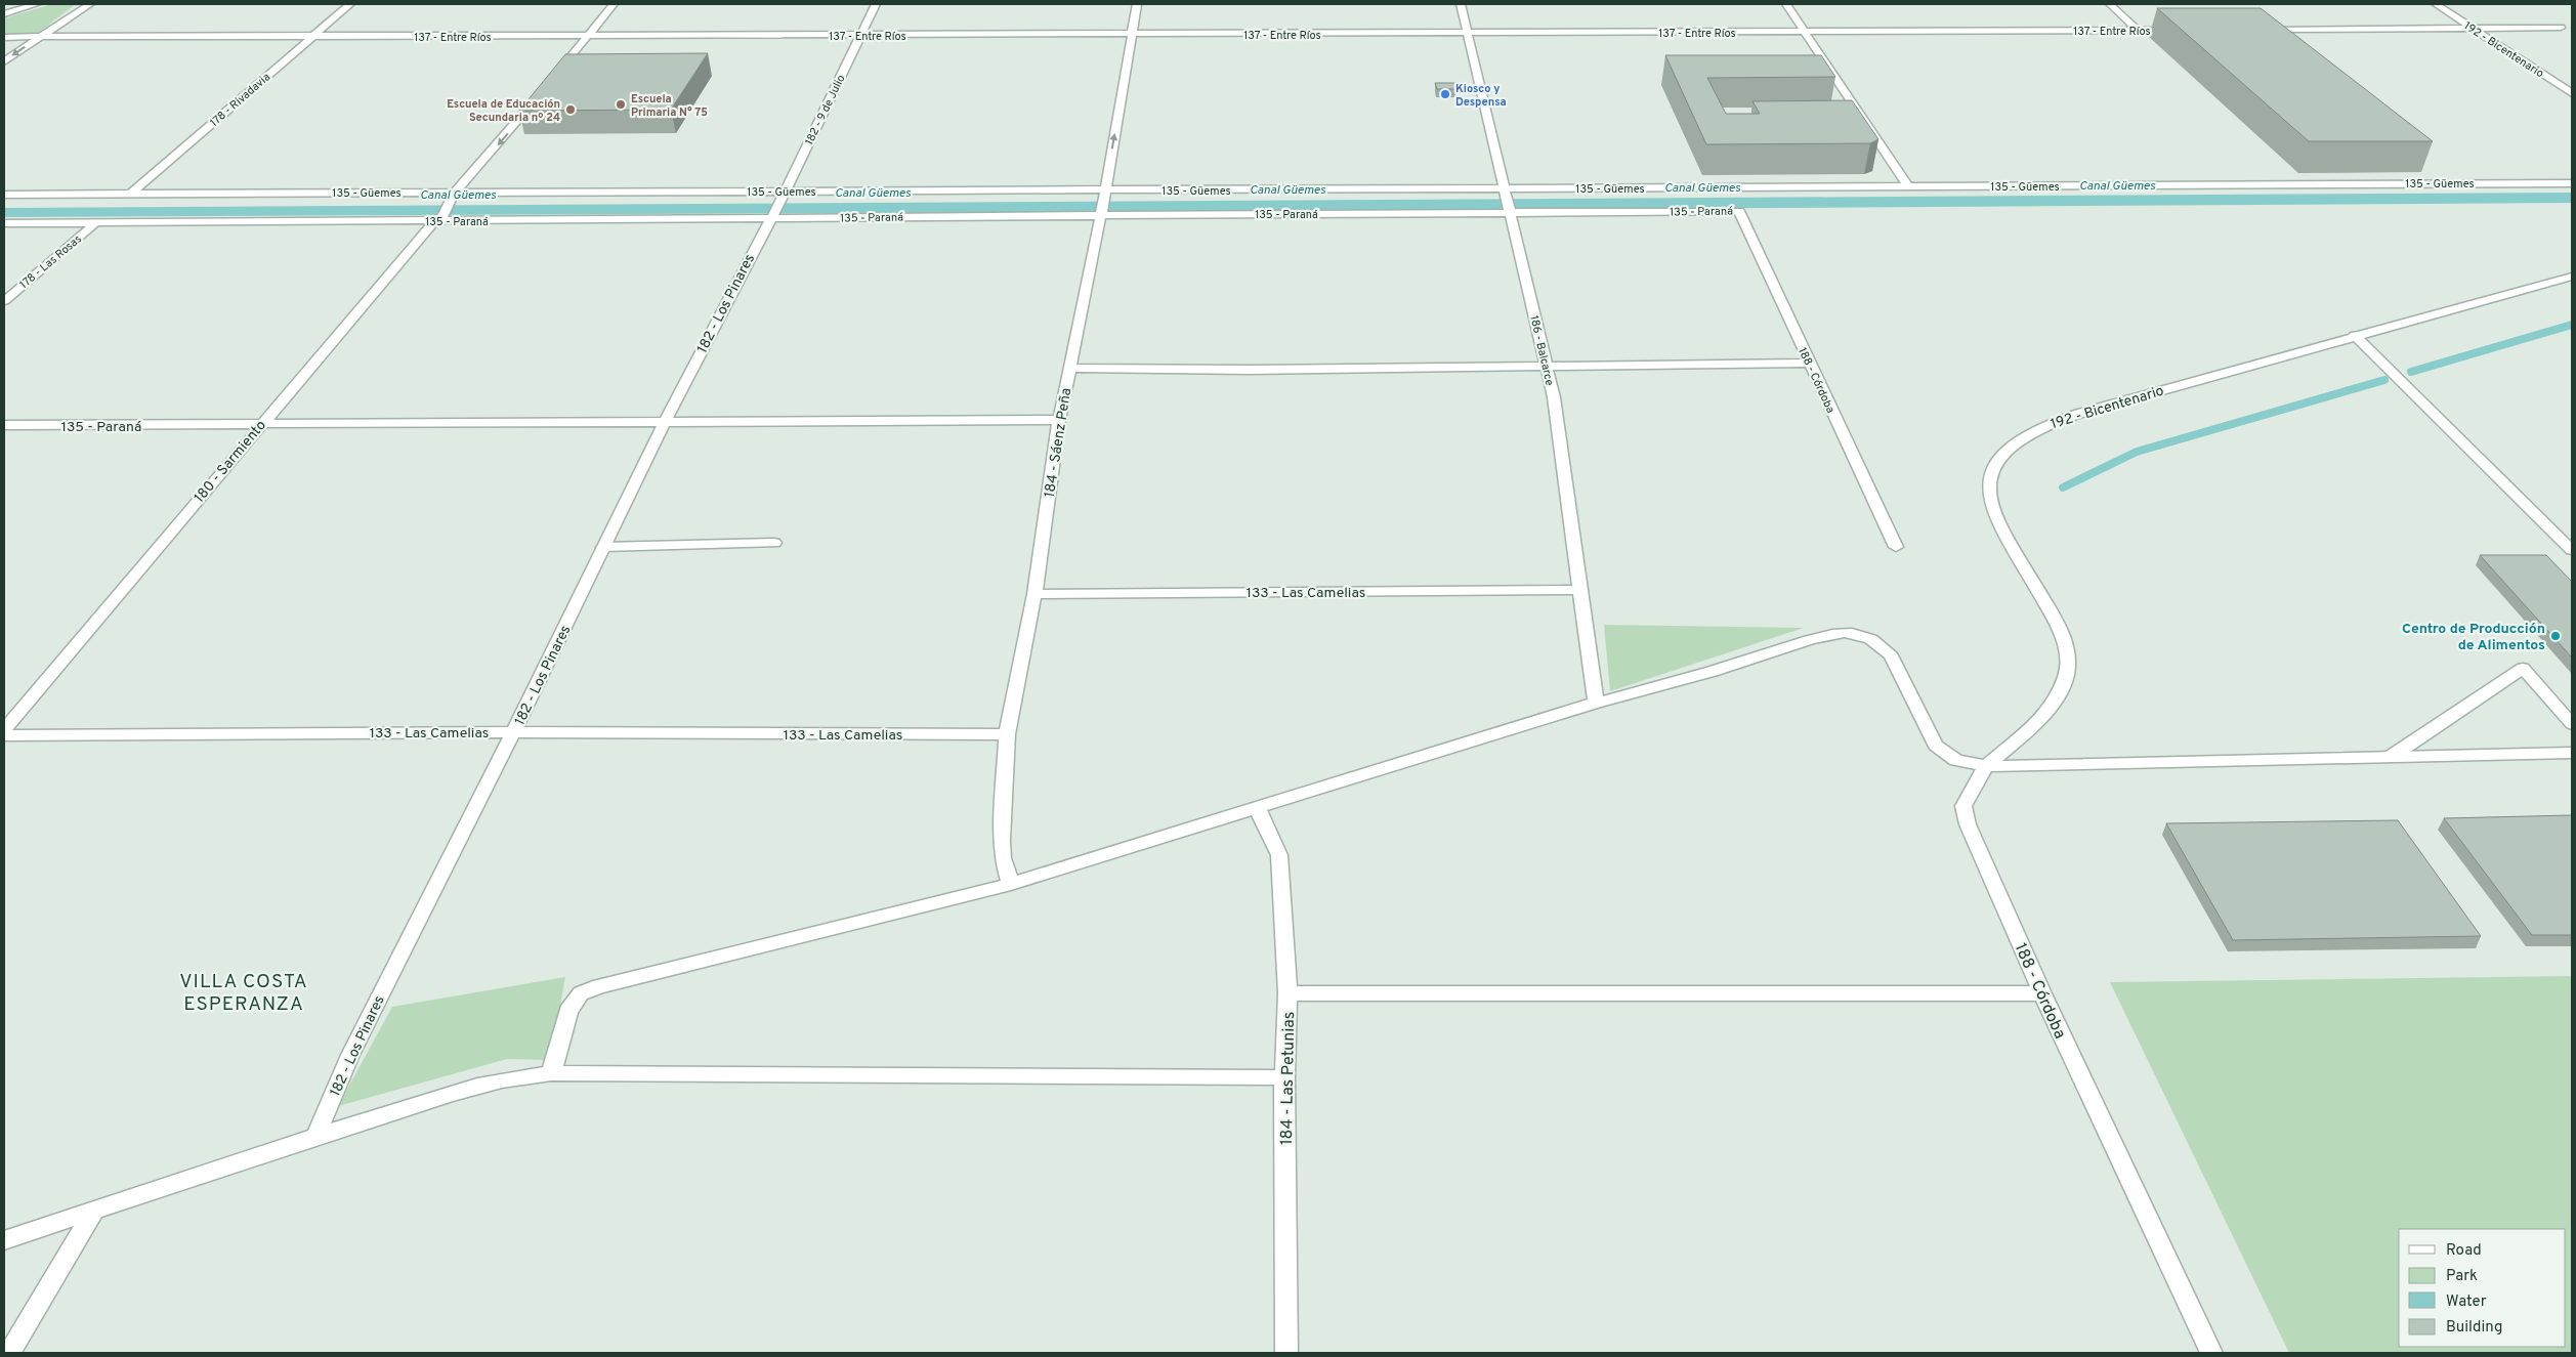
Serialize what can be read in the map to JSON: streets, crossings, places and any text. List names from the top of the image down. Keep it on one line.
{"streets":{"street":["137 - Entre Ríos","192 - Bicentenario","178 - Rivadavia","182 - 9 de Julio","135 - Güemes","135 - Paraná","178 - Las Rosas","182 - Los Pinares","186 - Balcarce","188 - Córdoba","184 - Sáenz Peña","180 - Sarmiento","133 - Las Camelias","184 - Las Petunias"]},"crossings":[["137 - Entre Ríos","178 - Rivadavia"],["137 - Entre Ríos","182 - 9 de Julio"],["137 - Entre Ríos","186 - Balcarce"],["137 - Entre Ríos","184 - Sáenz Peña"],["192 - Bicentenario","188 - Córdoba"],["178 - Rivadavia","135 - Güemes"],["182 - 9 de Julio","135 - Güemes"],["182 - 9 de Julio","135 - Paraná"],["182 - 9 de Julio","182 - Los Pinares"],["135 - Güemes","135 - Paraná"],["135 - Güemes","186 - Balcarce"],["135 - Güemes","184 - Sáenz Peña"],["135 - Güemes","180 - Sarmiento"],["135 - Paraná","178 - Las Rosas"],["135 - Paraná","182 - Los Pinares"],["135 - Paraná","186 - Balcarce"],["135 - Paraná","188 - Córdoba"],["135 - Paraná","184 - Sáenz Peña"],["135 - Paraná","180 - Sarmiento"],["182 - Los Pinares","133 - Las Camelias"],["186 - Balcarce","133 - Las Camelias"],["184 - Sáenz Peña","133 - Las Camelias"]],"districts":["VILLA COSTA ESPERANZA"],"water":["Canal Güemes"],"places":["Kiosco y Despensa","Escuela Primaria N° 75","Escuela de Educación Secundaria nº 24","Centro de Producción de Alimentos"],"legend":["Road","Park","Water","Building"]}
